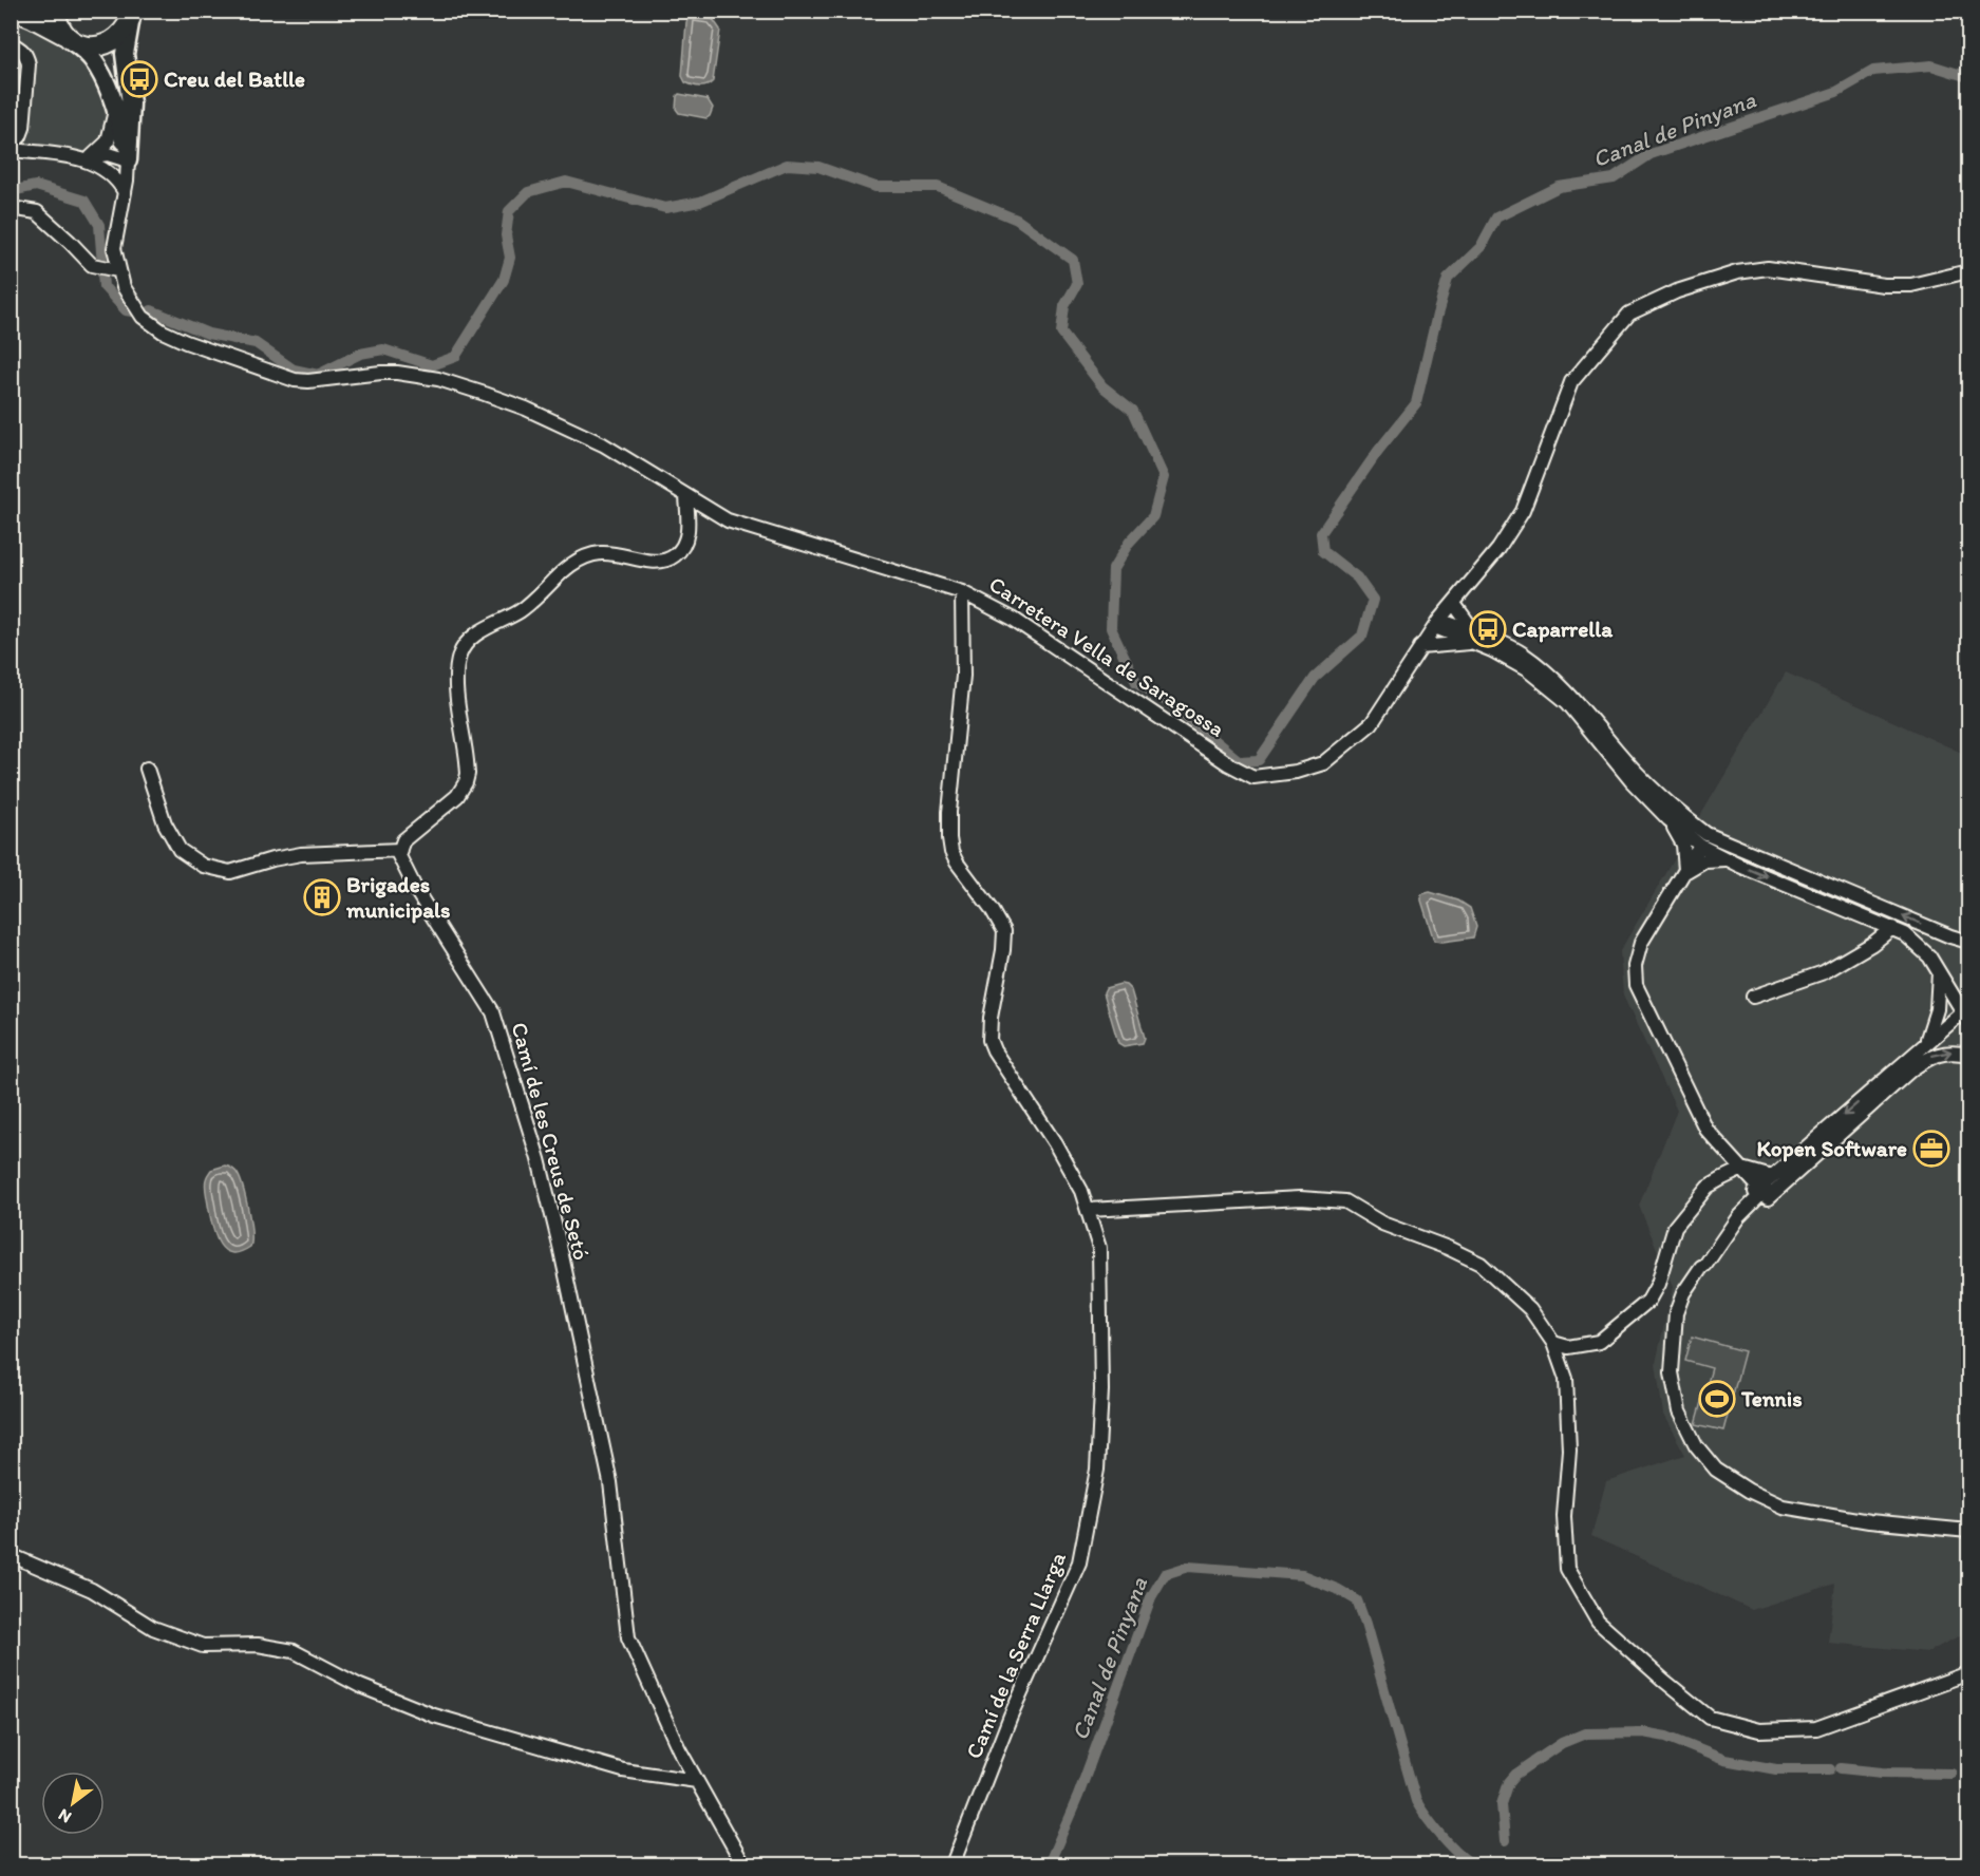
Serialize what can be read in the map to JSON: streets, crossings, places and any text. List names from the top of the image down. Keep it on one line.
{"streets":{"street":["Carretera Vella de Saragossa","Camí de les Creus de Setó","Camí de la Serra Llarga"]},"crossings":[["Carretera Vella de Saragossa","Camí de la Serra Llarga"]],"water":["Canal de Pinyana"],"places":{"bus stop":["Creu del Batlle","Caparrella"],"building":["Brigades municipals"],"office":["Kopen Software"],"sports":["Tennis"]},"north":"bottom left"}
